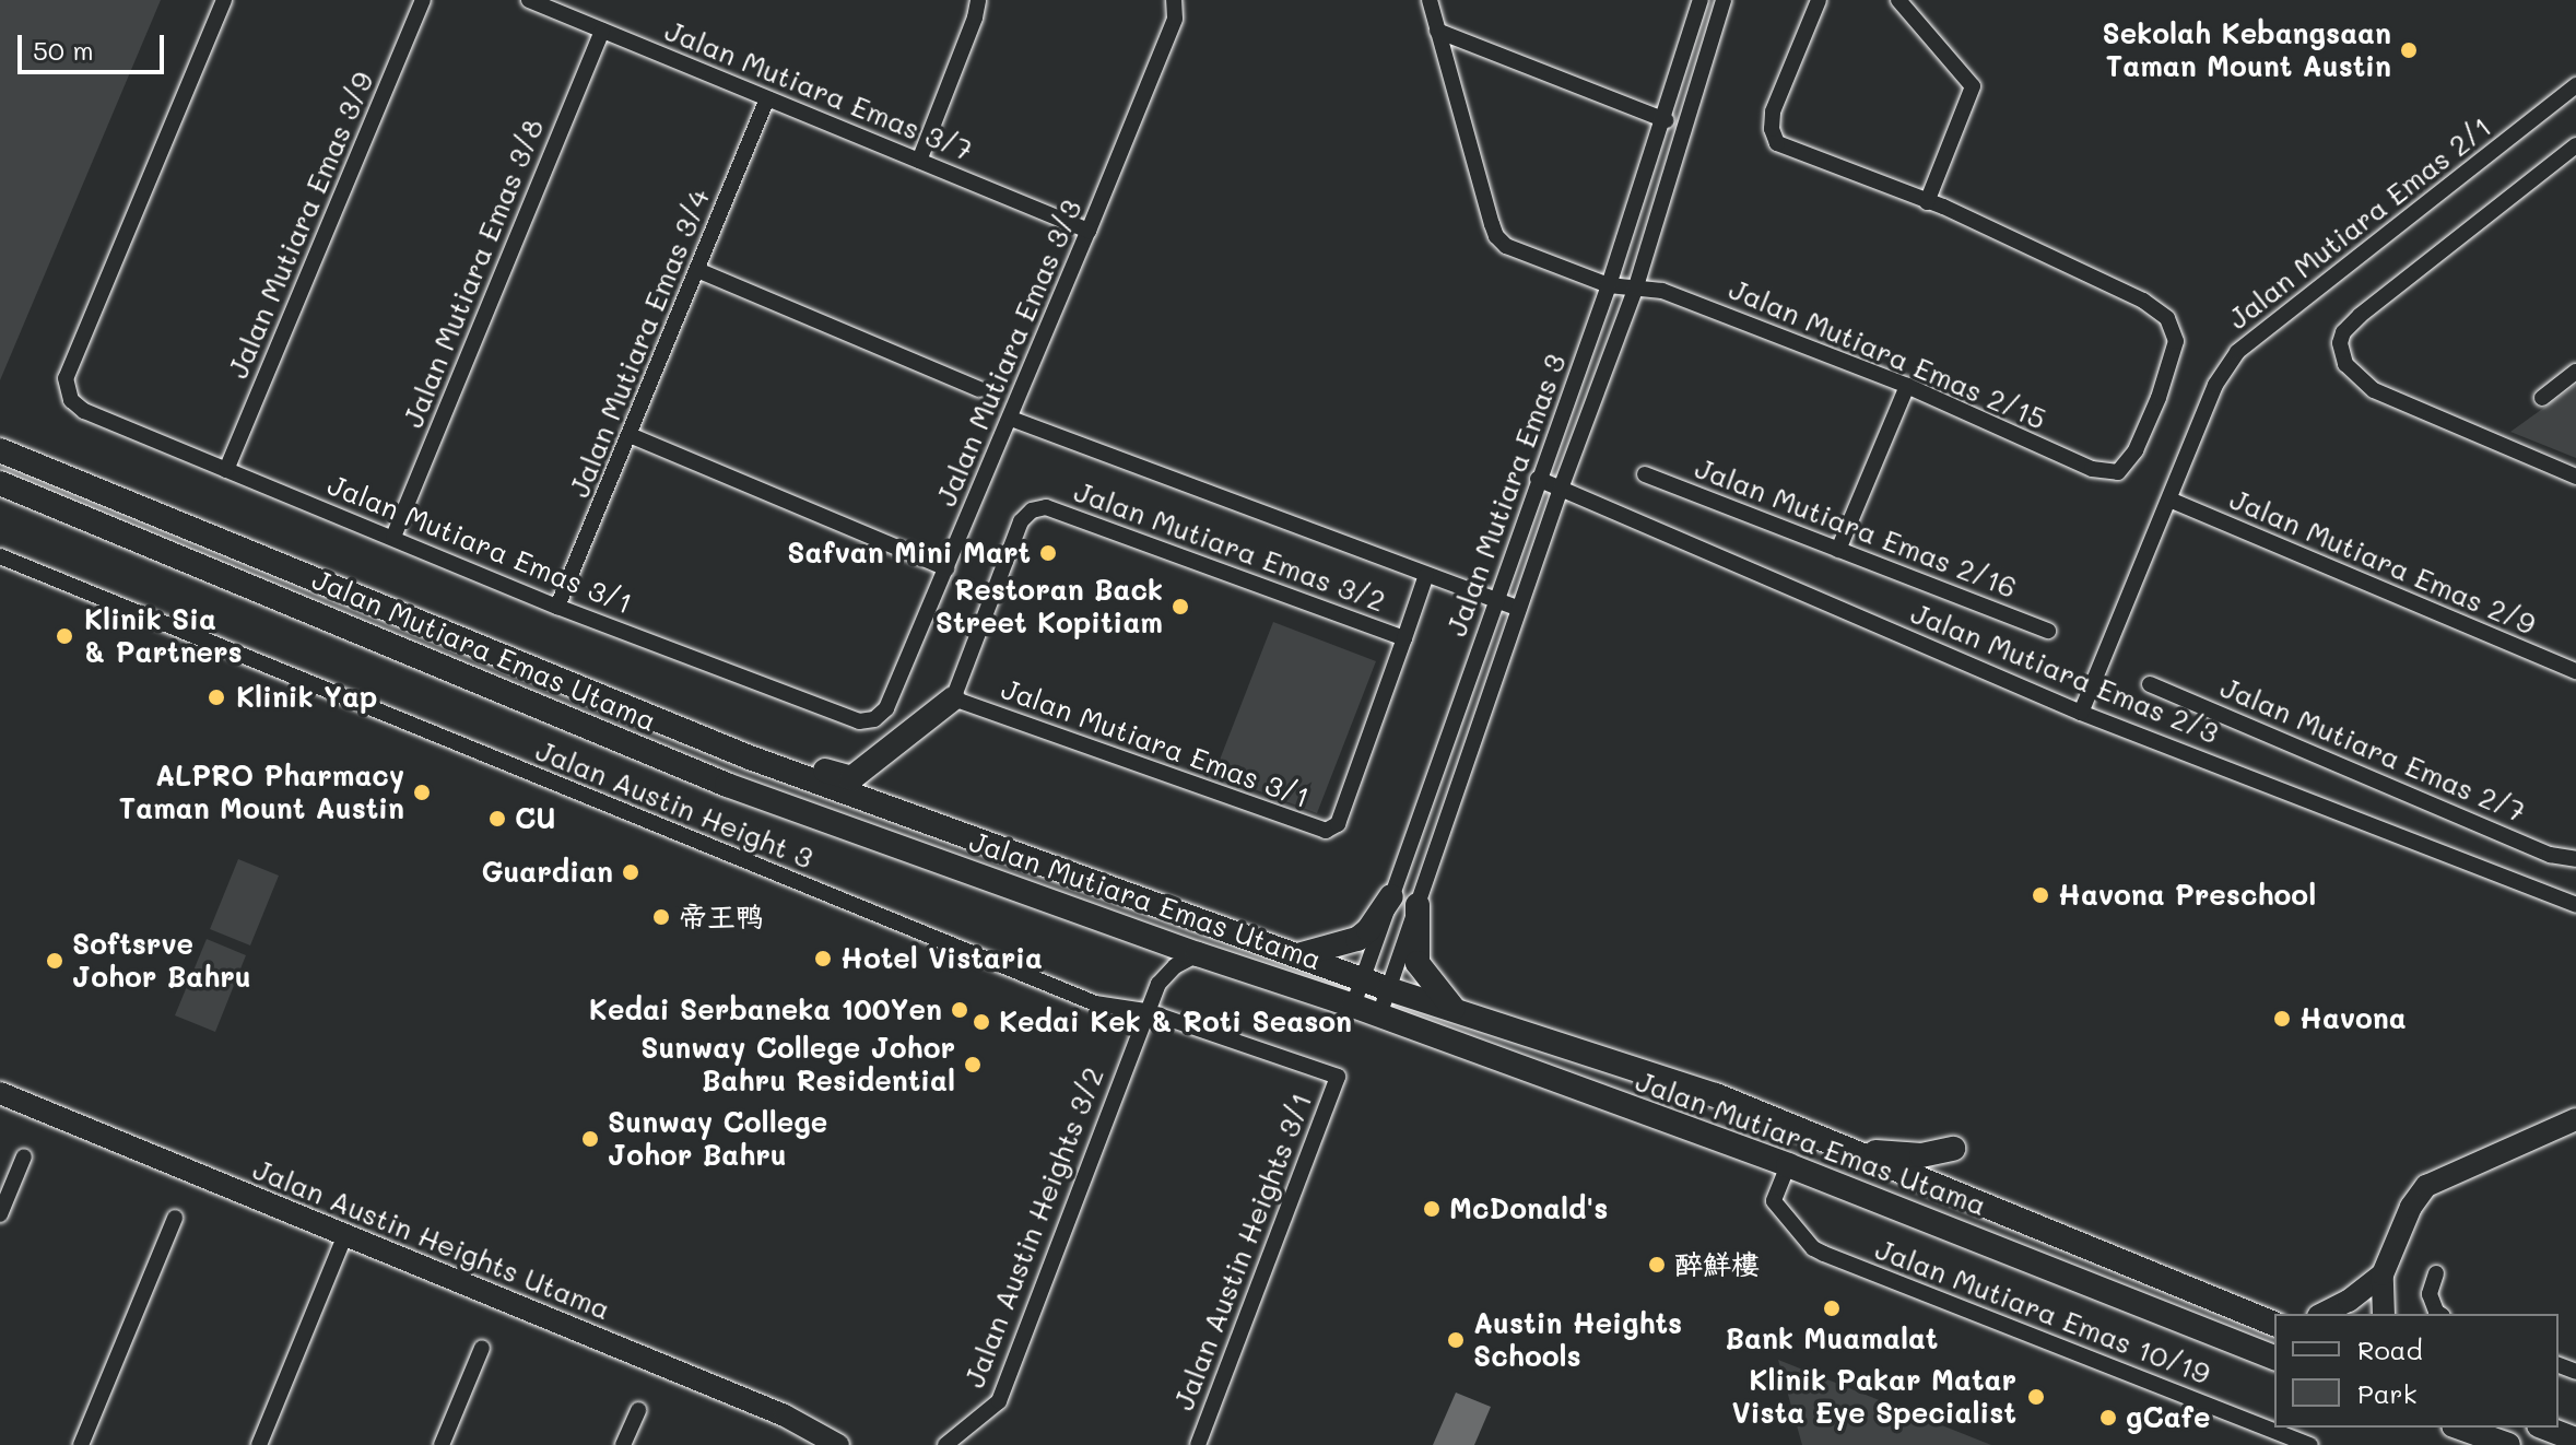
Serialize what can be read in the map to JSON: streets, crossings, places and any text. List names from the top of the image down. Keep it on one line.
{"streets":{"main road":["Jalan Mutiara Emas Utama"],"street":["Jalan Mutiara Emas 3/7","Jalan Mutiara Emas 2/1","Jalan Mutiara Emas 3/9","Jalan Mutiara Emas 3/8","Jalan Mutiara Emas 3/4","Jalan Mutiara Emas 3/3","Jalan Mutiara Emas 2/15","Jalan Mutiara Emas 3","Jalan Mutiara Emas 2/16","Jalan Mutiara Emas 3/1","Jalan Mutiara Emas 3/2","Jalan Mutiara Emas 2/9","Jalan Mutiara Emas 2/3","Jalan Mutiara Emas 2/7","Jalan Austin Height 3","Jalan Austin Heights 3/2","Jalan Austin Heights Utama","Jalan Austin Heights 3/1","Jalan Mutiara Emas 10/19"]},"crossings":[["Jalan Mutiara Emas 3/7","Jalan Mutiara Emas 3/8"],["Jalan Mutiara Emas 3/7","Jalan Mutiara Emas 3/4"],["Jalan Mutiara Emas 3/7","Jalan Mutiara Emas 3/3"],["Jalan Mutiara Emas 2/1","Jalan Mutiara Emas 2/9"],["Jalan Mutiara Emas 2/1","Jalan Mutiara Emas 2/3"],["Jalan Mutiara Emas 3/9","Jalan Mutiara Emas 3/1"],["Jalan Mutiara Emas 3/8","Jalan Mutiara Emas 3/1"],["Jalan Mutiara Emas 3/4","Jalan Mutiara Emas 3/1"],["Jalan Mutiara Emas 3/3","Jalan Mutiara Emas 3/1"],["Jalan Mutiara Emas 3/3","Jalan Mutiara Emas 3/2"],["Jalan Mutiara Emas 2/15","Jalan Mutiara Emas 3"],["Jalan Mutiara Emas 3","Jalan Mutiara Emas 3/2"],["Jalan Mutiara Emas 3","Jalan Mutiara Emas Utama"],["Jalan Mutiara Emas 3","Jalan Mutiara Emas 2/3"],["Jalan Mutiara Emas 3/1","Jalan Mutiara Emas 3/2"],["Jalan Mutiara Emas Utama","Jalan Austin Heights 3/2"],["Jalan Mutiara Emas Utama","Jalan Mutiara Emas 10/19"],["Jalan Austin Height 3","Jalan Austin Heights 3/2"],["Jalan Austin Height 3","Jalan Austin Heights 3/1"]],"places":["Sekolah Kebangsaan Taman Mount Austin","Safvan Mini Mart","Restoran Back Street Kopitiam","Klinik Sia & Partners","Klinik Yap","ALPRO Pharmacy Taman Mount Austin","CU","Guardian","Havona Preschool","帝王鸭","Hotel Vistaria","Softsrve Johor Bahru","Kedai Serbaneka 100Yen","Havona","Kedai Kek & Roti Season","Sunway College Johor Bahru Residential","Sunway College Johor Bahru","McDonald's","醉鮮樓","Bank Muamalat","Austin Heights Schools","Klinik Pakar Matar Vista Eye Specialist","gCafe"],"legend":["Road","Park"],"scale_bar":"50 m"}
